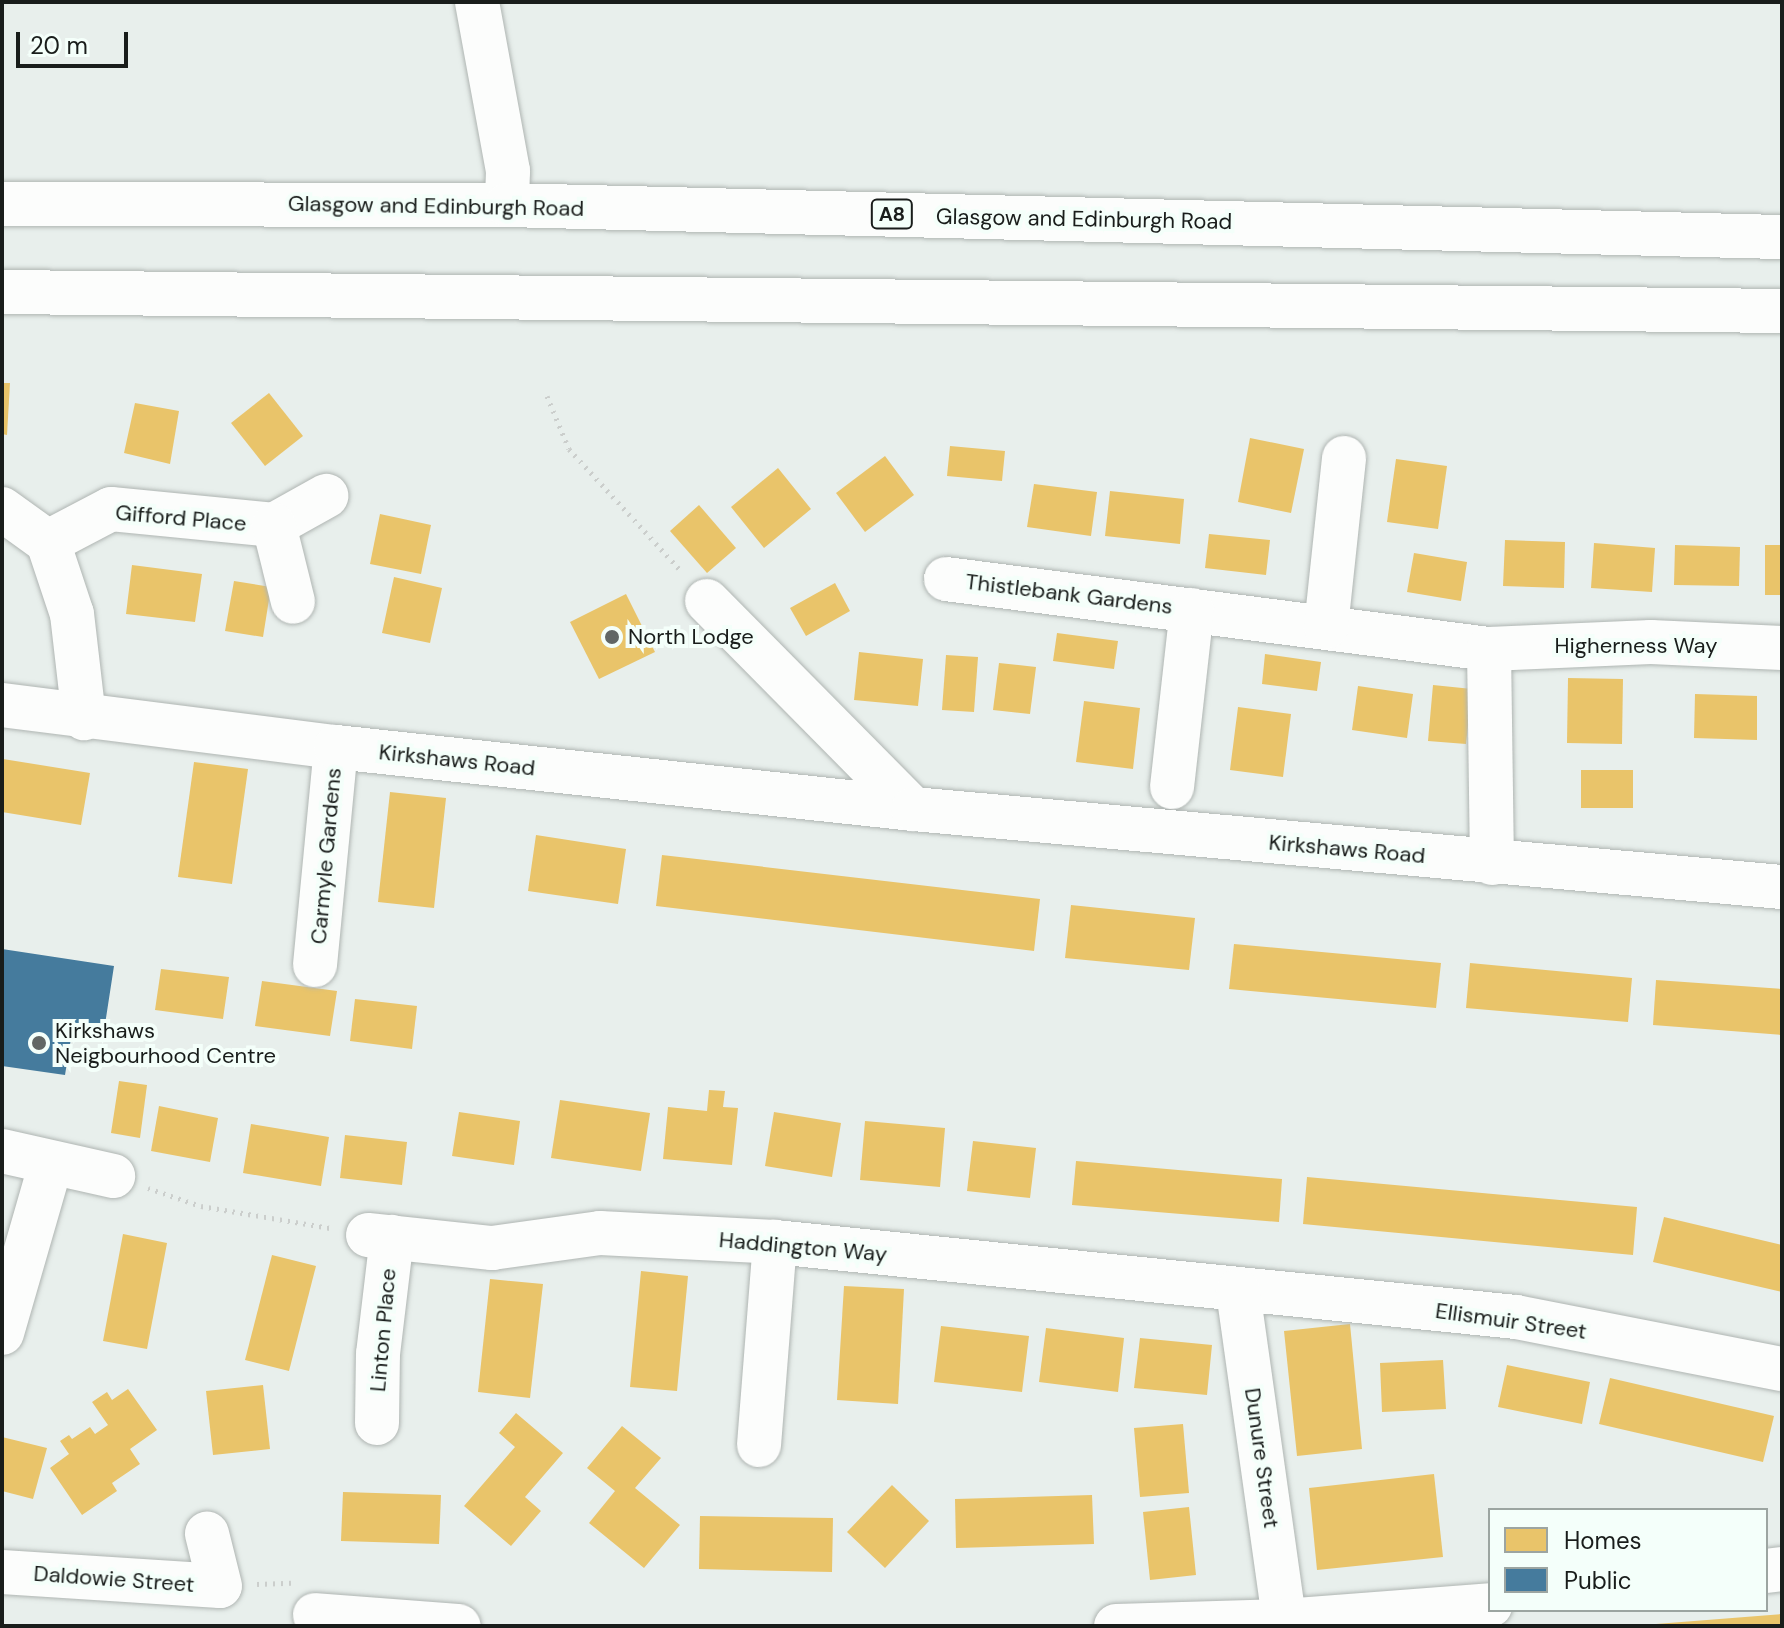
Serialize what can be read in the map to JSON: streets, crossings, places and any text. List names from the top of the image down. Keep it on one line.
{"streets":{"main road":["Glasgow and Edinburgh Road","A8","Gifford Place","Thistlebank Gardens","Higherness Way","Kirkshaws Road","Carmyle Gardens","Haddington Way","Ellismuir Street","Linton Place","Dunure Street","Daldowie Street"]},"crossings":[["Thistlebank Gardens","Higherness Way"],["Kirkshaws Road","Carmyle Gardens"],["Haddington Way","Ellismuir Street"],["Haddington Way","Linton Place"],["Haddington Way","Dunure Street"],["Ellismuir Street","Dunure Street"]],"places":["North Lodge","Kirkshaws Neigbourhood Centre"],"legend":["Homes","Public"],"scale_bar":"20 m"}
